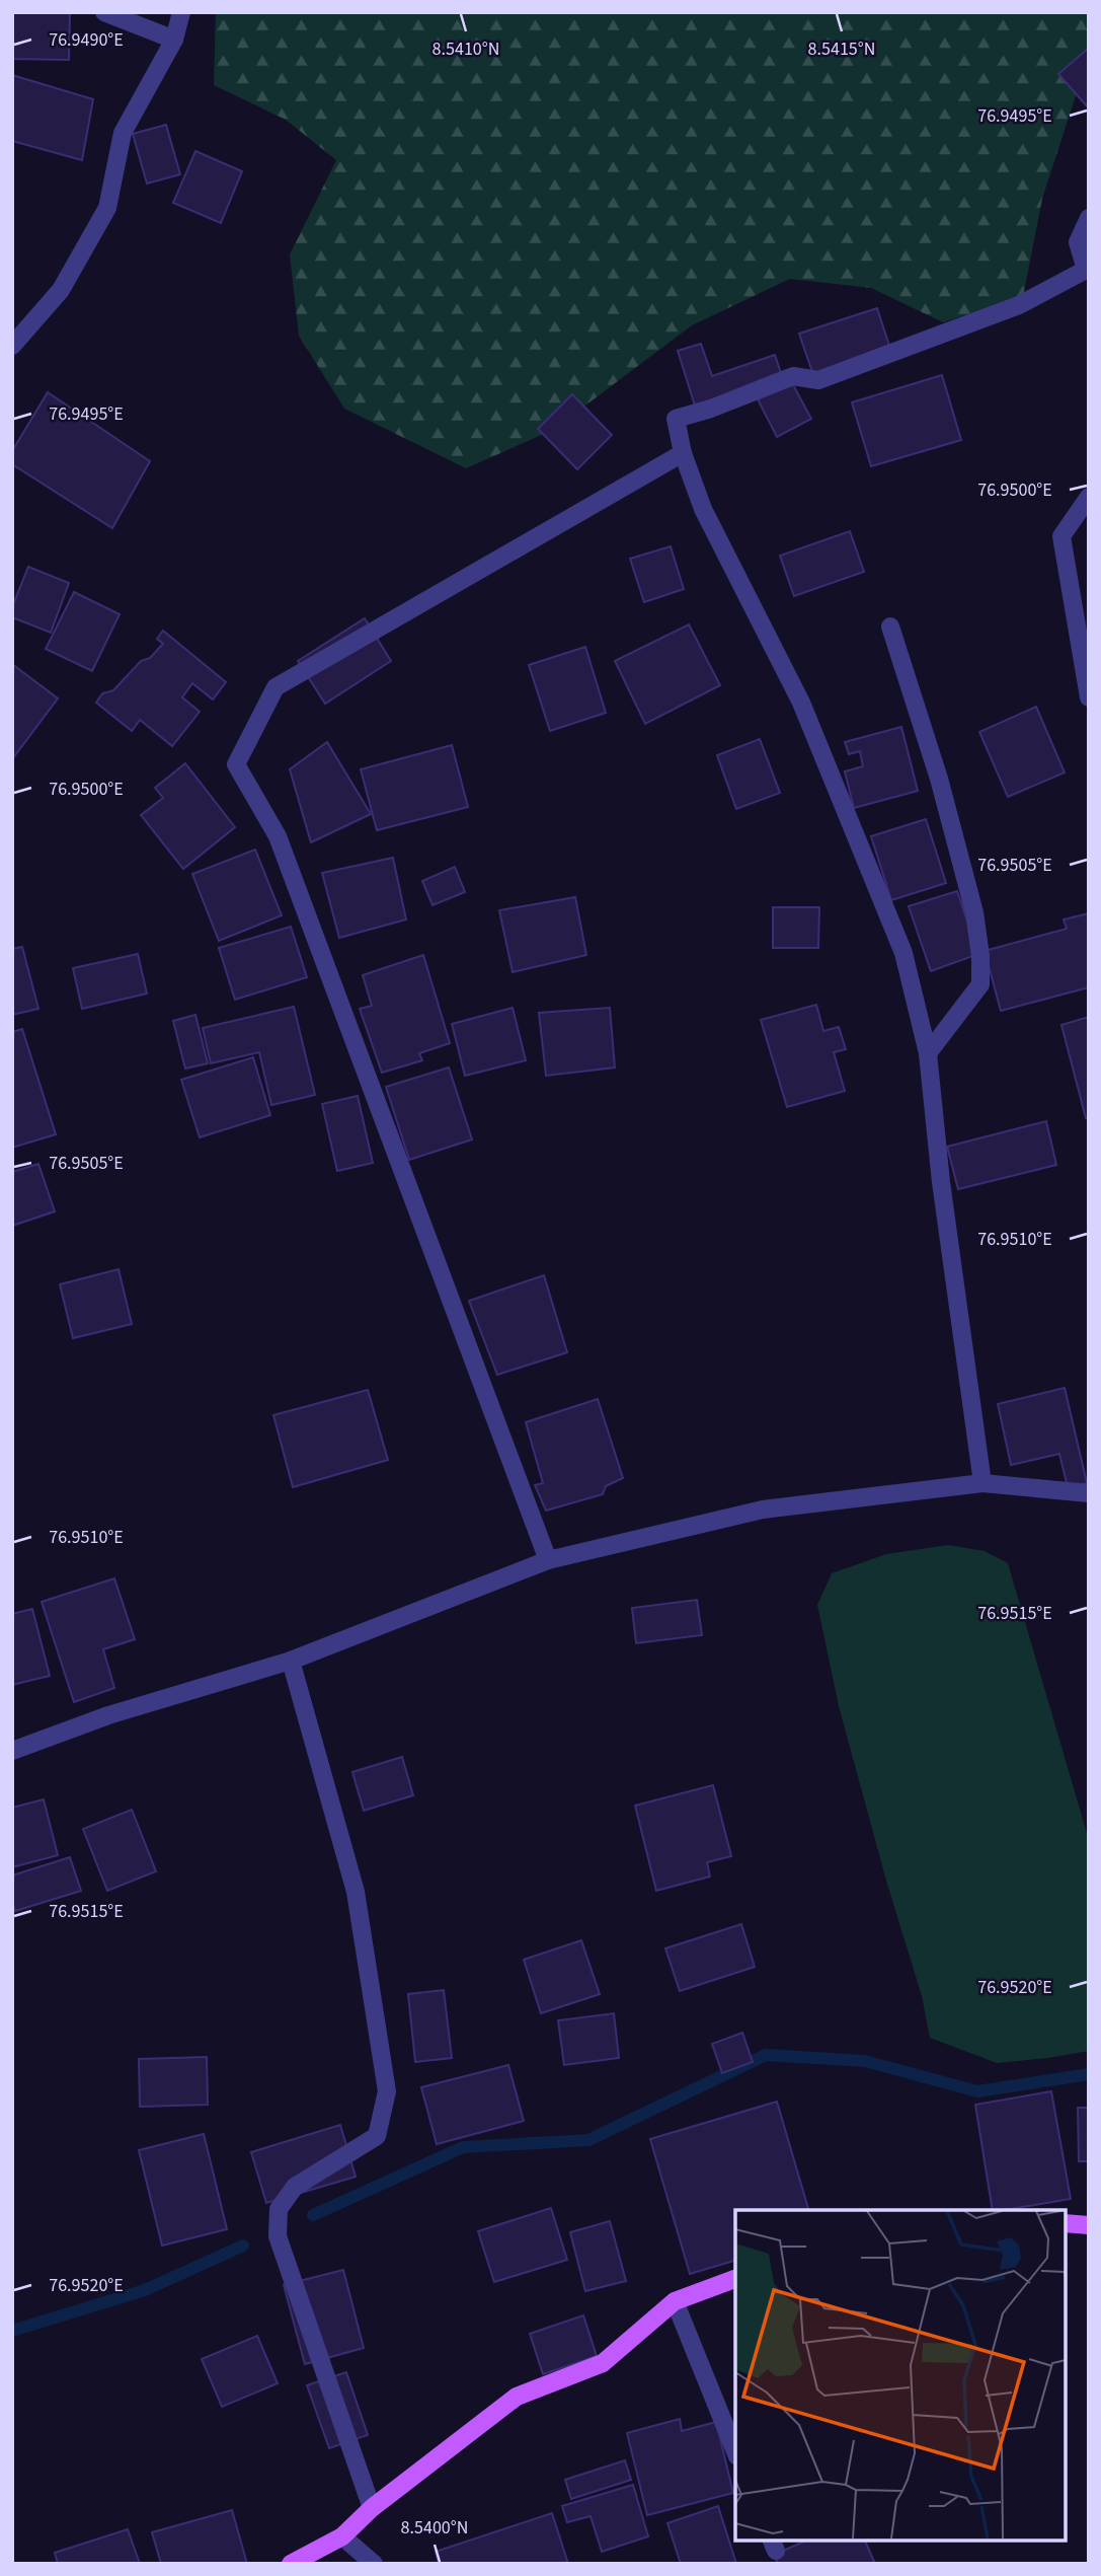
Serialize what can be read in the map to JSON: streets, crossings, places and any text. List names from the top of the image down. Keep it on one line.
{"coordinates":["76.9490°E","8.5410°N","8.5415°N","76.9495°E","76.9500°E","76.9505°E","76.9510°E","76.9515°E","76.9520°E","8.5400°N"]}
